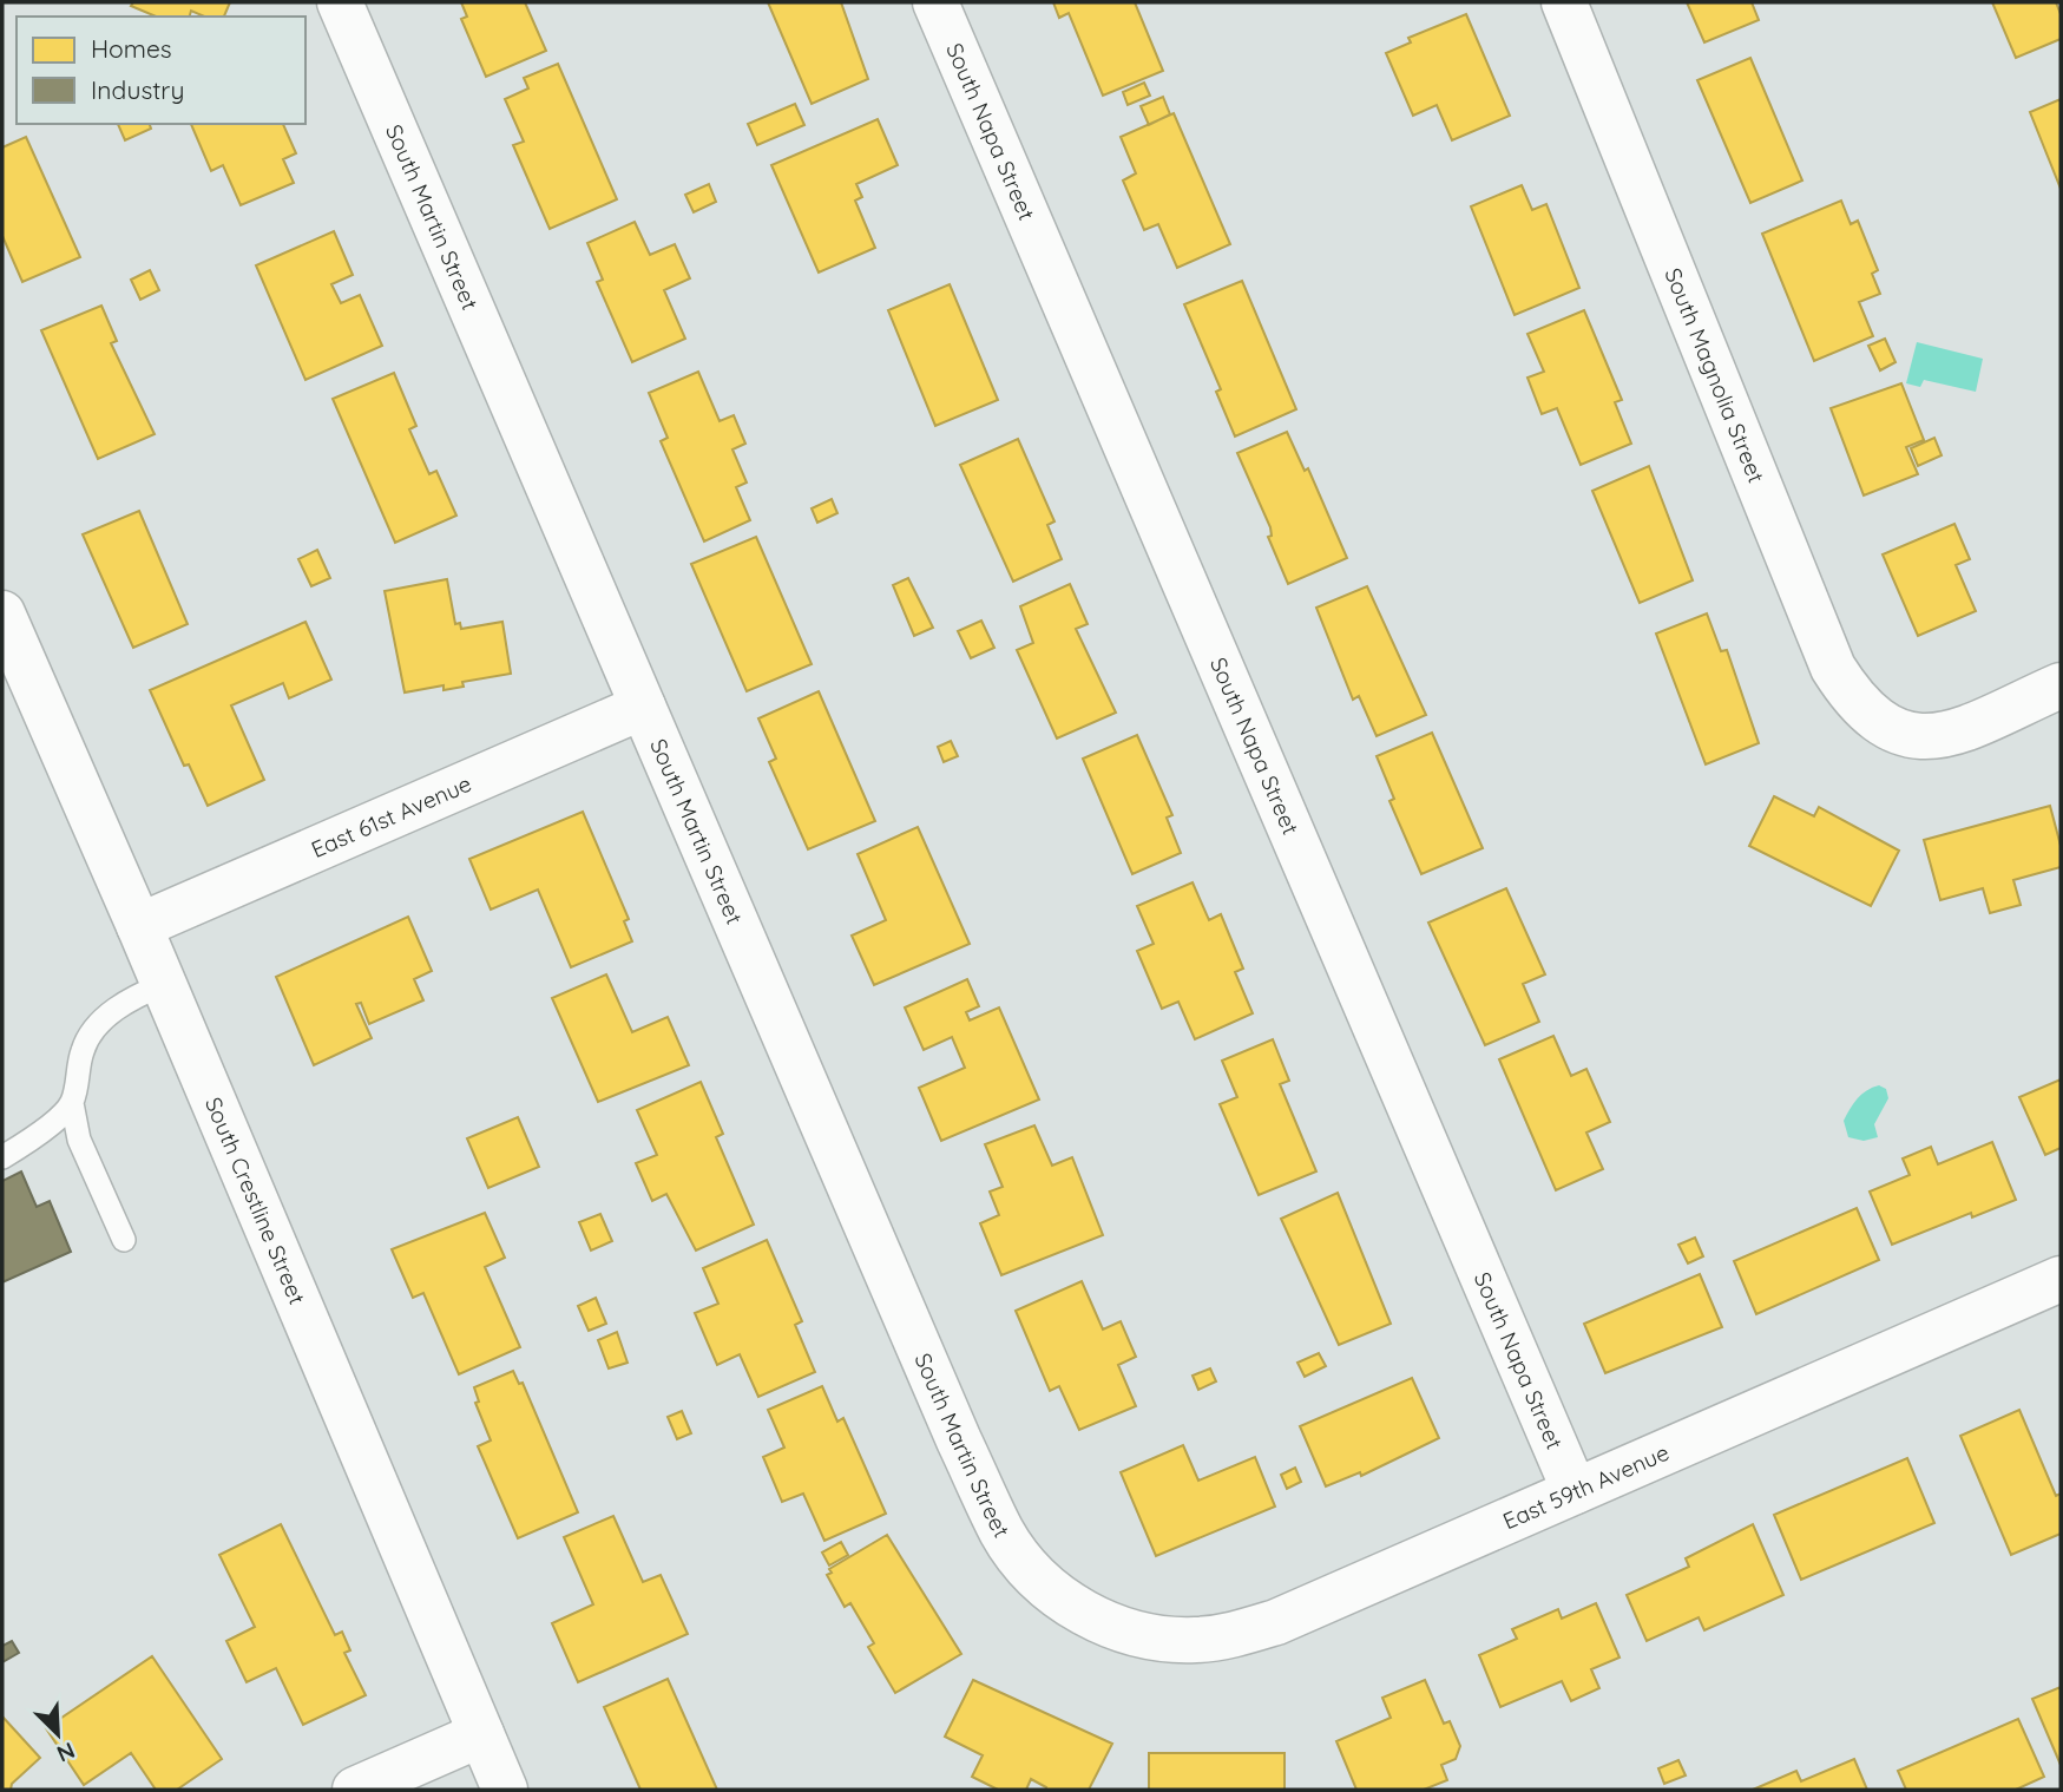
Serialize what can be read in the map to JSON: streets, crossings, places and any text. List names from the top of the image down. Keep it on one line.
{"streets":{"street":["South Napa Street","South Martin Street","South Magnolia Street","East 61st Avenue","South Crestline Street","East 59th Avenue"]},"crossings":[["South Napa Street","East 59th Avenue"],["South Martin Street","East 61st Avenue"],["South Martin Street","East 59th Avenue"],["East 61st Avenue","South Crestline Street"]],"legend":["Homes","Industry"],"north":"bottom right"}
